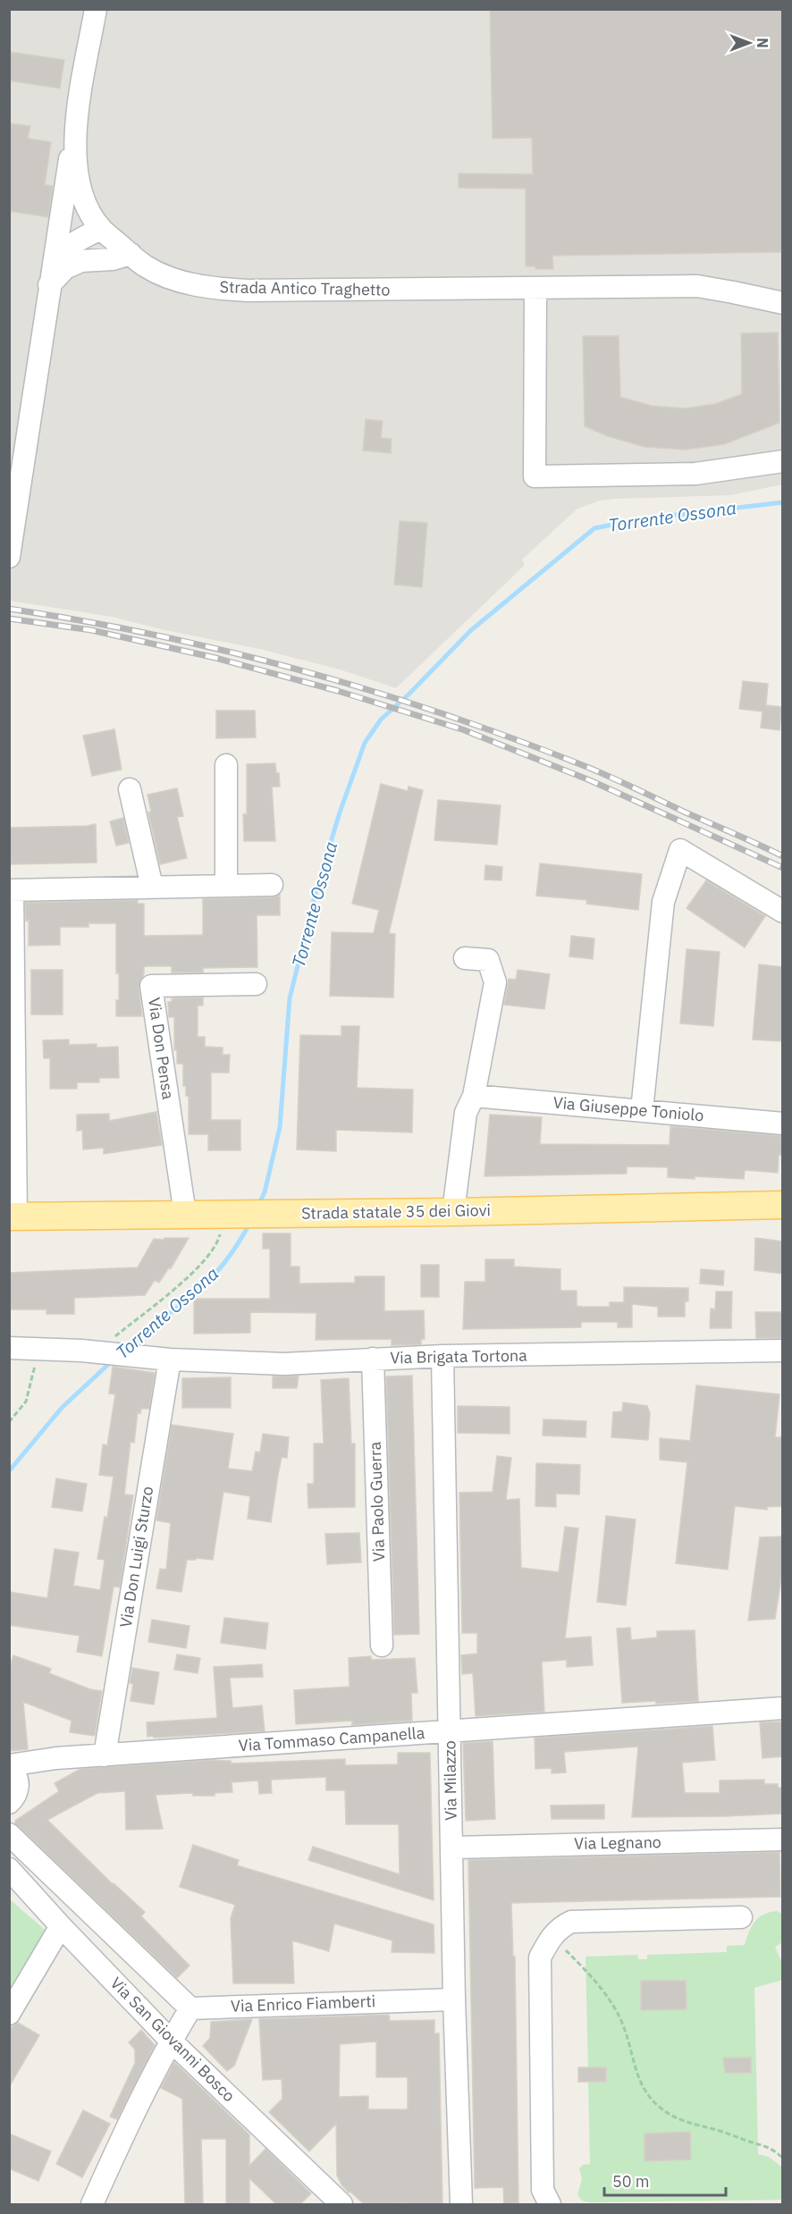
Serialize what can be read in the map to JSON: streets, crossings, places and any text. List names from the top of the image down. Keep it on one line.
{"streets":{"main road":["Strada statale 35 dei Giovi"],"street":["Strada Antico Traghetto","Via Don Pensa","Via Giuseppe Toniolo","Via Brigata Tortona","Via Paolo Guerra","Via Don Luigi Sturzo","Via Tommaso Campanella","Via Milazzo","Via Legnano","Via Enrico Fiamberti","Via San Giovanni Bosco"]},"crossings":[["Via Don Pensa","Strada statale 35 dei Giovi"],["Via Brigata Tortona","Via Paolo Guerra"],["Via Brigata Tortona","Via Don Luigi Sturzo"],["Via Brigata Tortona","Via Milazzo"],["Via Don Luigi Sturzo","Via Tommaso Campanella"],["Via Tommaso Campanella","Via Milazzo"],["Via Milazzo","Via Legnano"],["Via Milazzo","Via Enrico Fiamberti"],["Via Enrico Fiamberti","Via San Giovanni Bosco"]],"water":["Torrente Ossona"],"scale_bar":"50 m","north":"right"}
